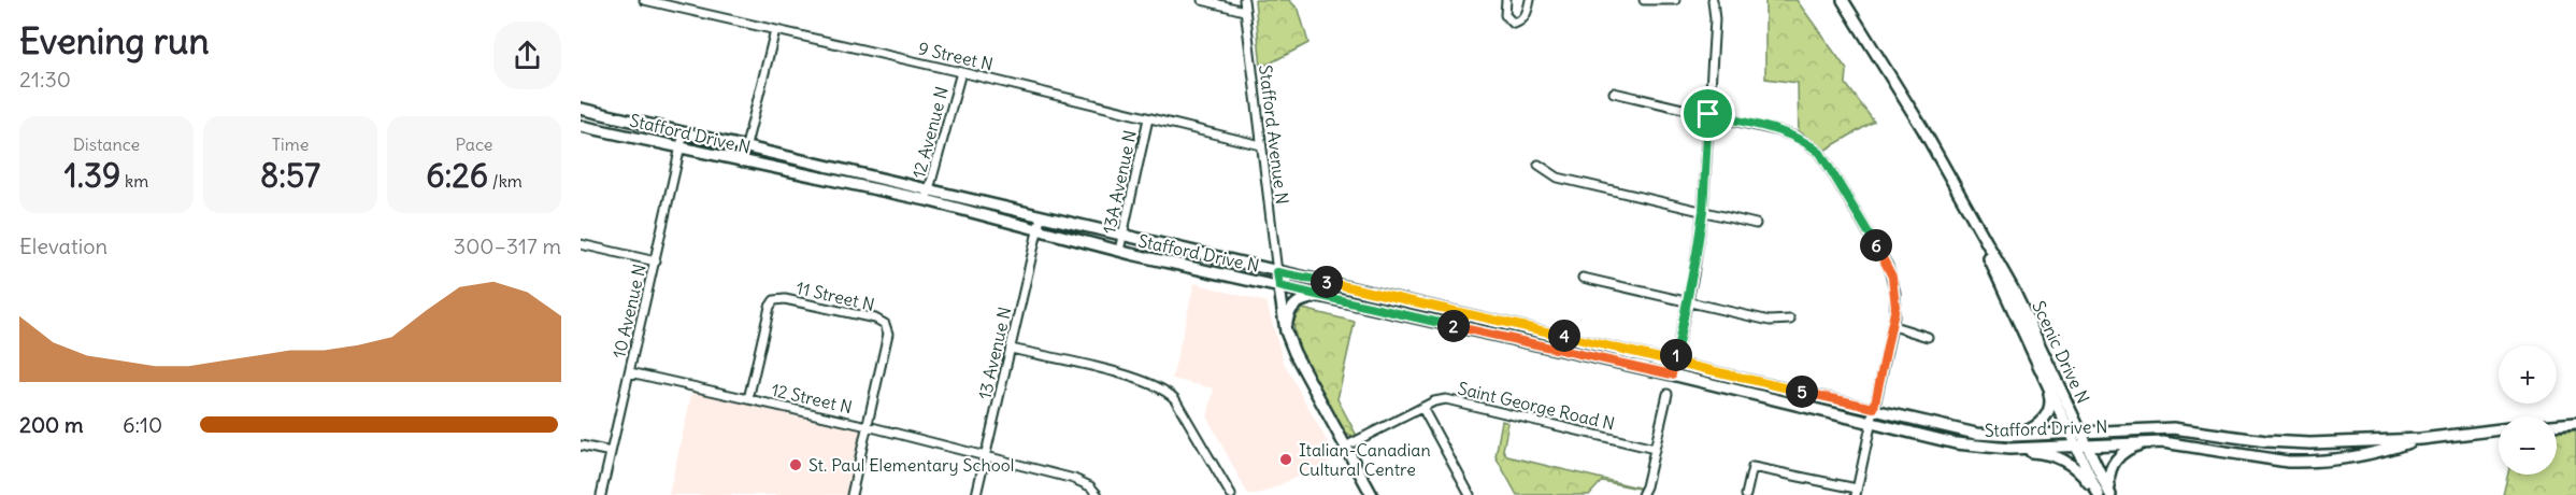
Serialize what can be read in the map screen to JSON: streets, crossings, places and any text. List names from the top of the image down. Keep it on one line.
{"streets":{"main road":["Stafford Drive N","Scenic Drive N"],"street":["9 Street N","12 Avenue N","Stafford Avenue N","13A Avenue N","11 Street N","10 Avenue N","13 Avenue N","12 Street N","Saint George Road N"]},"crossings":[["9 Street N","12 Avenue N"],["9 Street N","Stafford Avenue N"],["9 Street N","13A Avenue N"],["12 Avenue N","Stafford Drive N"],["Stafford Drive N","Stafford Avenue N"],["Stafford Drive N","13A Avenue N"],["Stafford Drive N","10 Avenue N"],["Stafford Drive N","Scenic Drive N"],["Stafford Drive N","13 Avenue N"],["11 Street N","12 Street N"],["10 Avenue N","12 Street N"],["13 Avenue N","12 Street N"]],"places":["Italian-Canadian Cultural Centre","St. Paul Elementary School"],"page":{"heading":["Evening run","21:30"],"stats":[["Distance","1.39 km"],["Time","8:57"],["Pace","6:26 /km"]],"chart":["Elevation","300–317 m"],"pins":["6","3","2","4","1","5"],"map_buttons":["+","−"],"list":[{"name":"200 m","note":"6:10"}]}}
